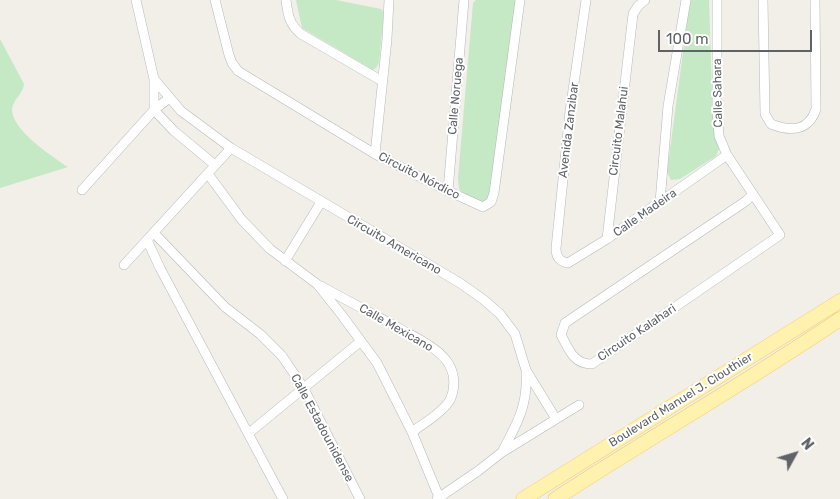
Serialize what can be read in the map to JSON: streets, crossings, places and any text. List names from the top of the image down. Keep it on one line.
{"streets":{"main road":["Boulevard Manuel J. Clouthier"],"street":["Calle Sahara","Calle Noruega","Avenida Zanzibar","Circuito Malahui","Circuito Nórdico","Calle Madeira","Circuito Americano","Calle Mexicano","Circuito Kalahari","Calle Estadounidense"]},"crossings":[["Calle Sahara","Calle Madeira"],["Calle Sahara","Circuito Kalahari"],["Calle Noruega","Circuito Nórdico"],["Avenida Zanzibar","Calle Madeira"],["Circuito Malahui","Calle Madeira"],["Calle Madeira","Circuito Kalahari"],["Circuito Americano","Calle Mexicano"]],"scale_bar":"100 m","north":"top right"}
